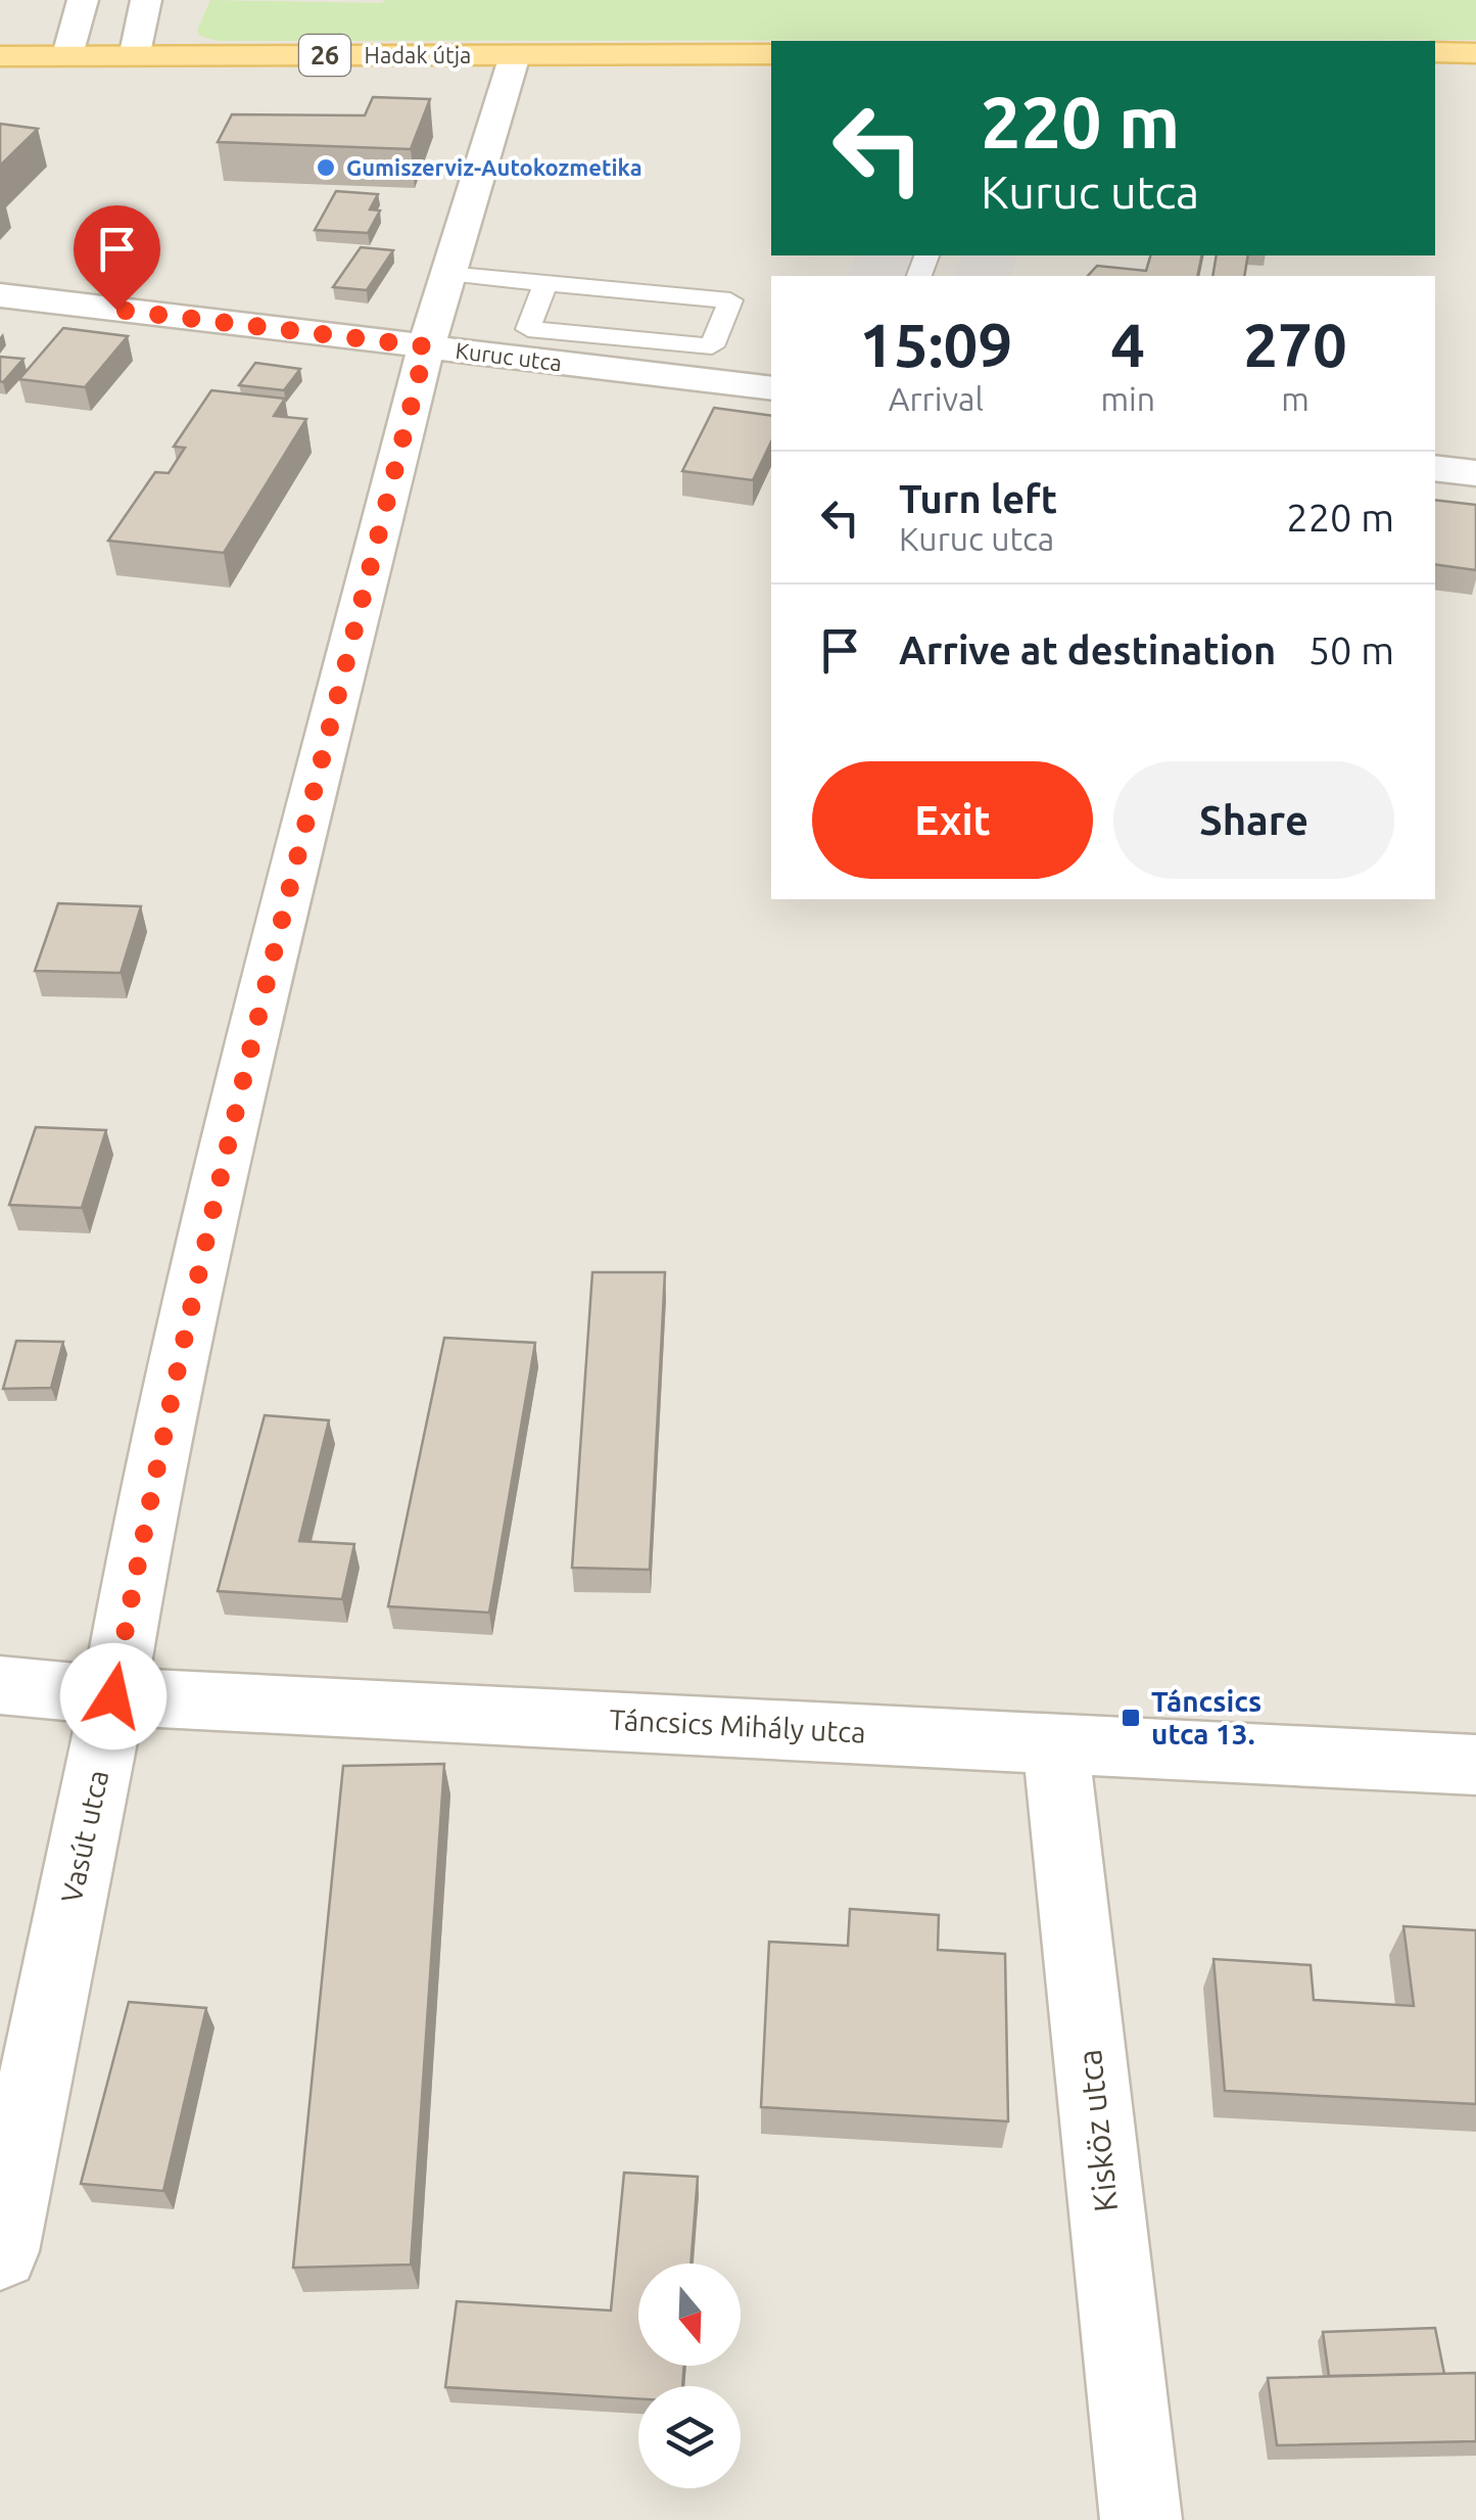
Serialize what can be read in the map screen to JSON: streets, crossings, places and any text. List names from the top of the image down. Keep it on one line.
{"streets":{"main road":["26","Hadak útja"],"street":["Kuruc utca","Táncsics Mihály utca","Vasút utca","Kisköz utca"]},"crossings":[["Hadak útja","Vasút utca"],["Kuruc utca","Vasút utca"],["Táncsics Mihály utca","Vasút utca"],["Táncsics Mihály utca","Kisköz utca"]],"places":{"other":["Gumiszerviz-Autokozmetika"],"transit":["Táncsics utca 13."]},"north":"bottom","page":{"turn":["220 m","Kuruc utca"],"eta":["15:09","Arrival","4","min","270","m"],"list":[{"name":"Turn left","note":"Kuruc utca","value":"220 m"},{"name":"Arrive at destination","value":"50 m"}],"buttons":["Exit","Share"]}}
